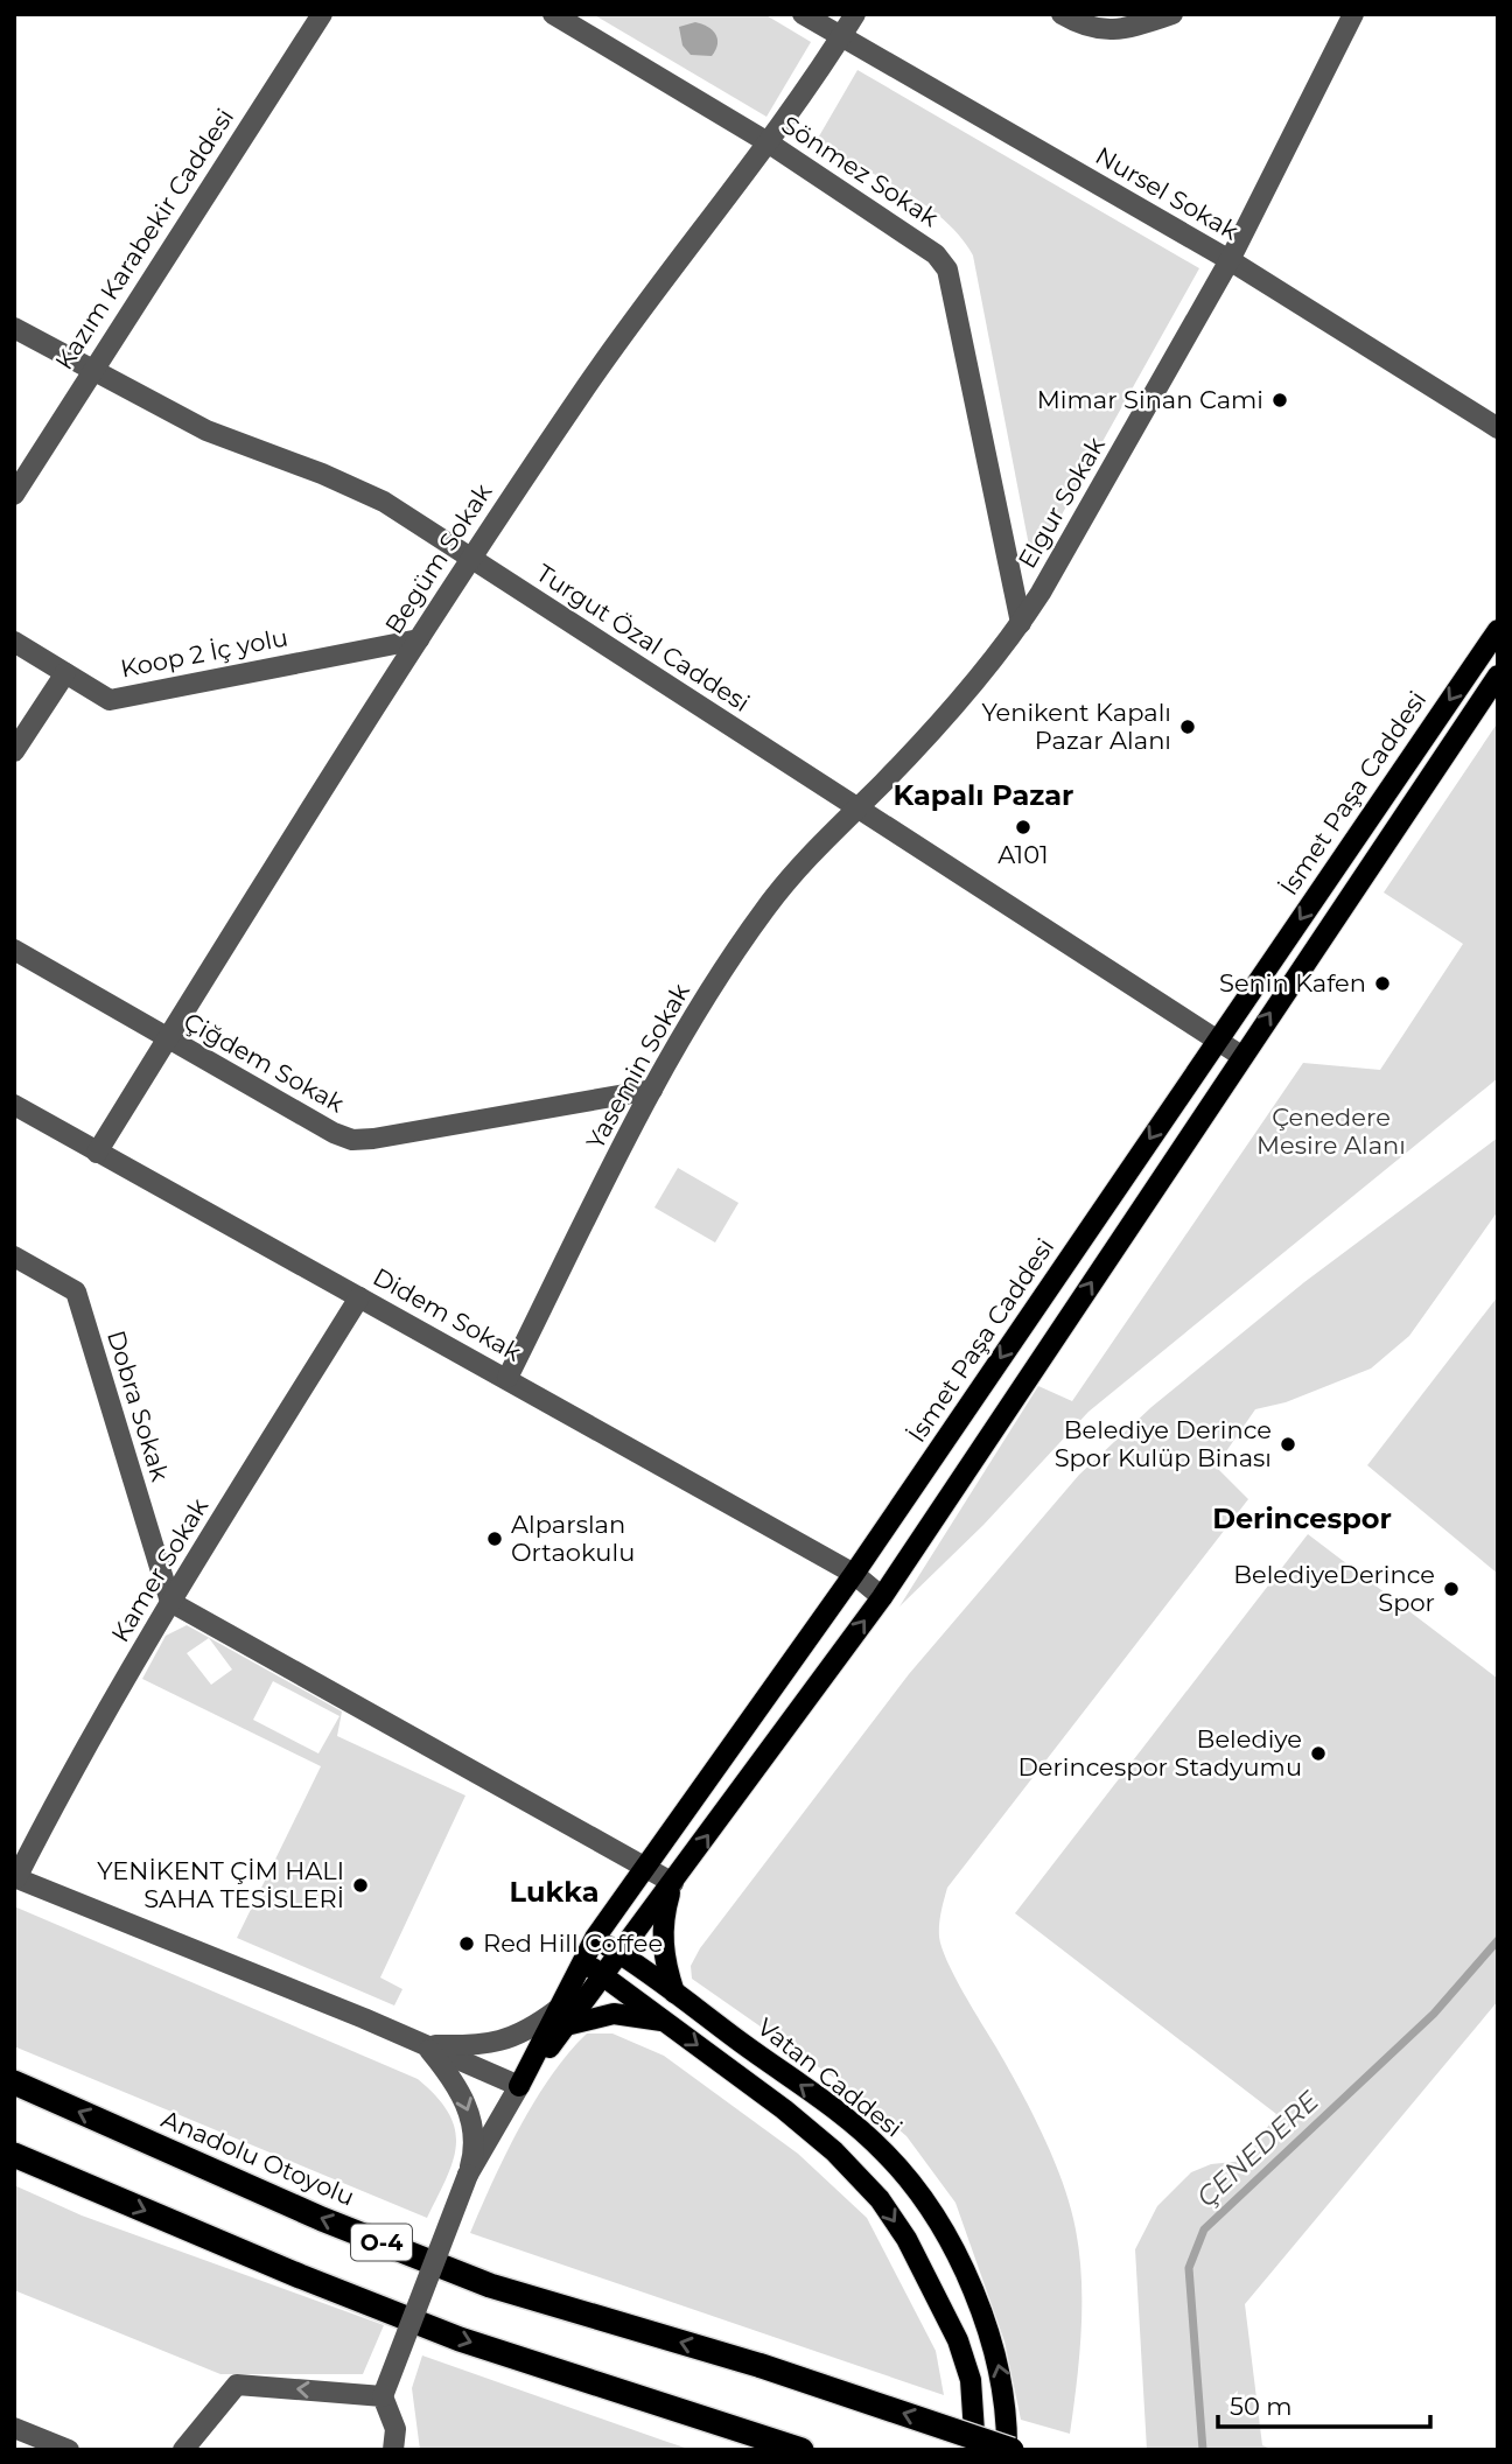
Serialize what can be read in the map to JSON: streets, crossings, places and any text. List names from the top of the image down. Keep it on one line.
{"streets":{"highway":["Anadolu Otoyolu","O-4"],"main road":["İsmet Paşa Caddesi","Vatan Caddesi"],"street":["Sönmez Sokak","Nursel Sokak","Kazım Karabekir Caddesi","Elgur Sokak","Begüm Sokak","Turgut Özal Caddesi","Koop 2 İç yolu","Çiğdem Sokak","Yasemin Sokak","Didem Sokak","Dobra Sokak","Kamer Sokak"]},"crossings":[["Sönmez Sokak","Elgur Sokak"],["Sönmez Sokak","Begüm Sokak"],["Nursel Sokak","Elgur Sokak"],["Nursel Sokak","Begüm Sokak"],["Kazım Karabekir Caddesi","Turgut Özal Caddesi"],["Elgur Sokak","Turgut Özal Caddesi"],["Elgur Sokak","Yasemin Sokak"],["Begüm Sokak","Turgut Özal Caddesi"],["Begüm Sokak","Koop 2 İç yolu"],["Begüm Sokak","Çiğdem Sokak"],["Begüm Sokak","Didem Sokak"],["Turgut Özal Caddesi","İsmet Paşa Caddesi"],["Turgut Özal Caddesi","Yasemin Sokak"],["İsmet Paşa Caddesi","Didem Sokak"],["İsmet Paşa Caddesi","Vatan Caddesi"],["Çiğdem Sokak","Yasemin Sokak"],["Yasemin Sokak","Didem Sokak"],["Didem Sokak","Kamer Sokak"],["Dobra Sokak","Kamer Sokak"],["Vatan Caddesi","Anadolu Otoyolu"]],"districts":["Kapalı Pazar","Derincespor","Lukka"],"water":["ÇENEDERE"],"parks":["Çenedere Mesire Alanı"],"places":["Mimar Sinan Cami","Yenikent Kapalı Pazar Alanı","A101","Senin Kafen","Belediye Derince Spor Kulüp Binası","Alparslan Ortaokulu","BelediyeDerince Spor","Belediye Derincespor Stadyumu","YENİKENT ÇİM HALI SAHA TESİSLERİ","Red Hill Coffee"],"scale_bar":"50 m"}
